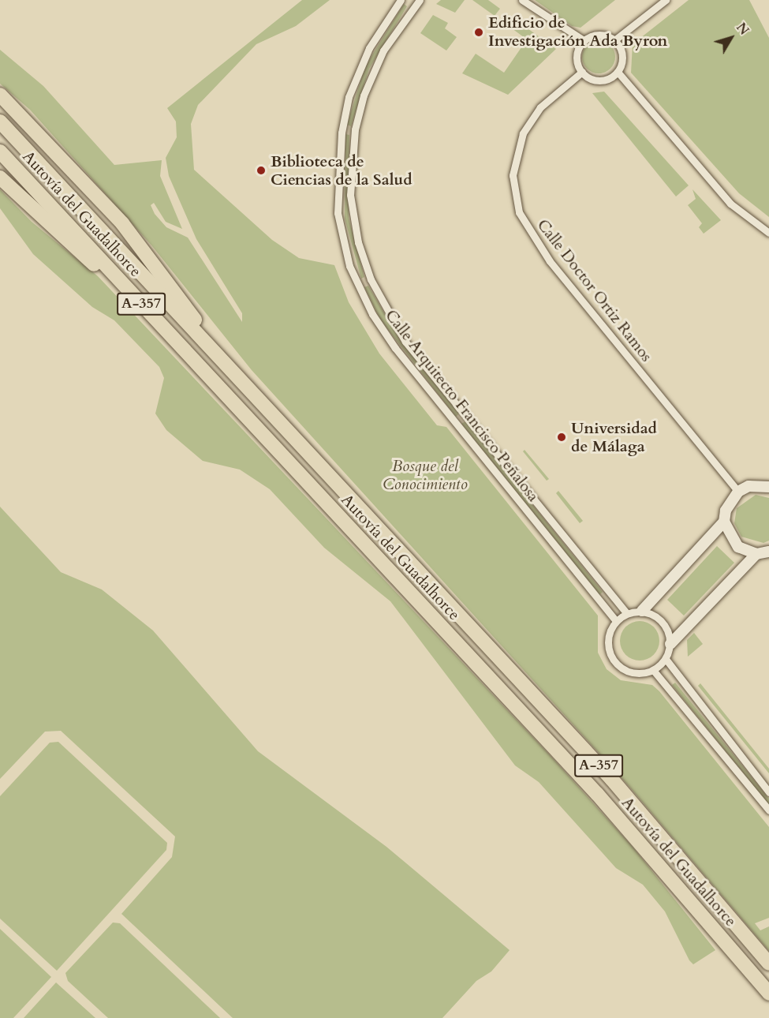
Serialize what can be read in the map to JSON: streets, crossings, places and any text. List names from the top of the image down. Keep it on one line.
{"streets":{"highway":["Autovía del Guadalhorce","A-357"],"street":["Calle Doctor Ortiz Ramos","Calle Arquitecto Francisco Peñalosa"]},"parks":["Bosque del Conocimiento"],"places":["Edificio de Investigación Ada Byron","Biblioteca de Ciencias de la Salud","Universidad de Málaga"],"north":"top right"}
